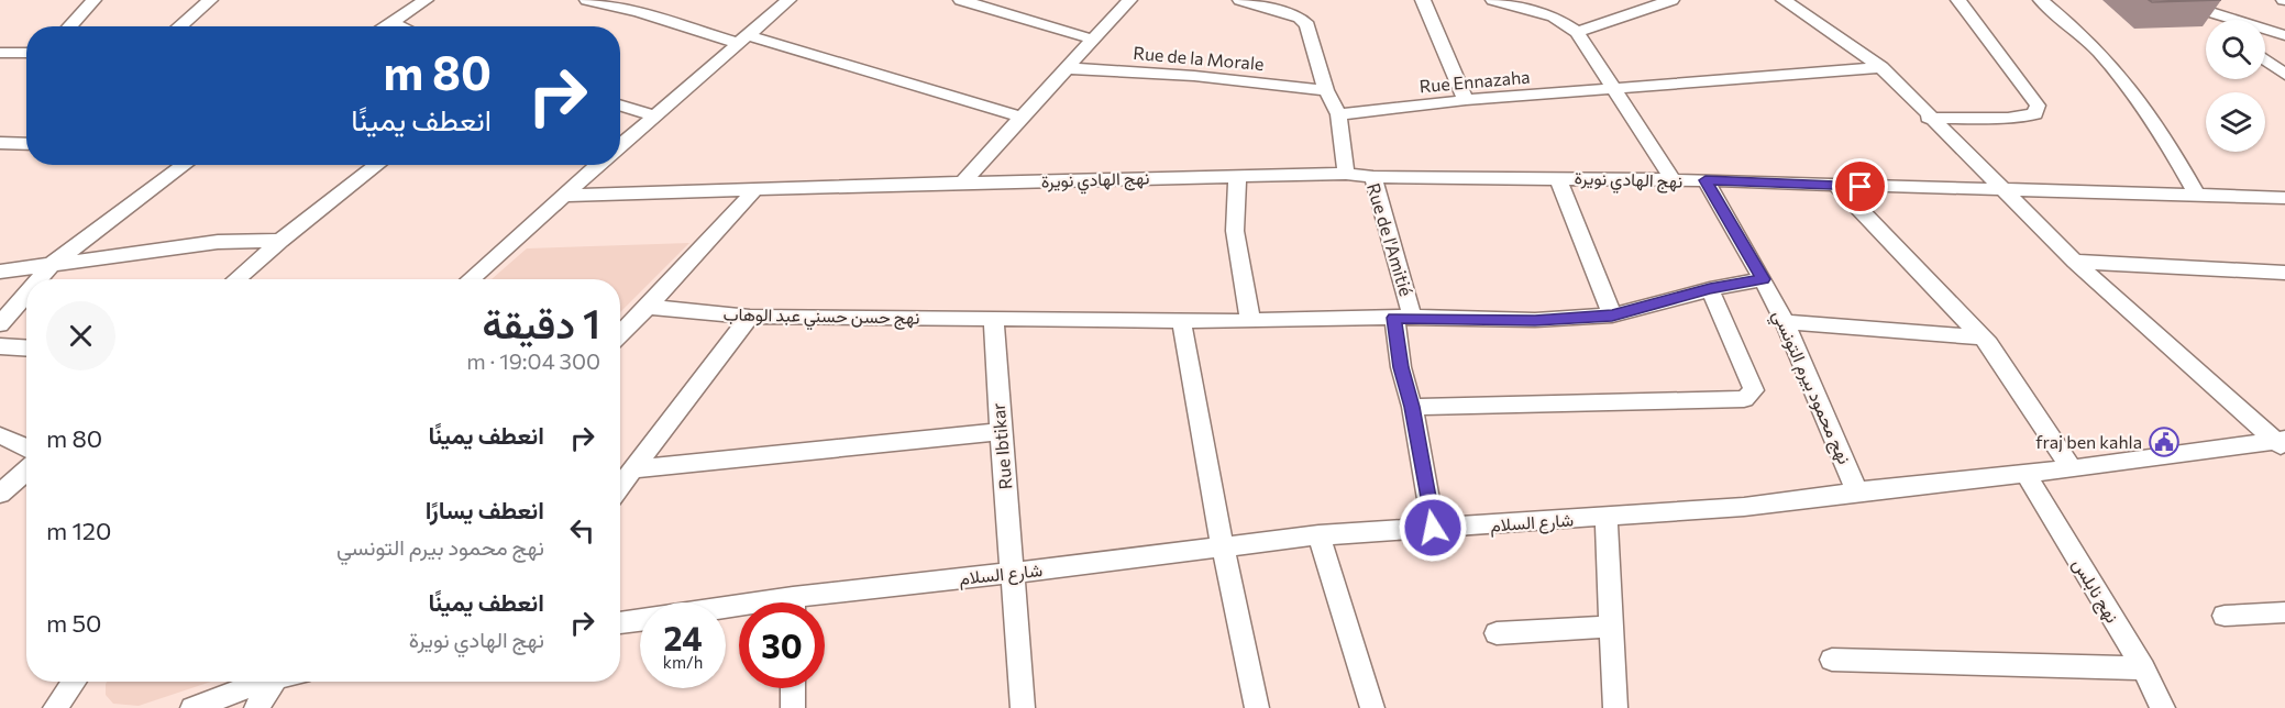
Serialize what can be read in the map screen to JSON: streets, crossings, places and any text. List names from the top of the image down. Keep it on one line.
{"streets":{"street":["Rue de la Morale","Rue Ennazaha","نهج الهادي نويرة","Rue de l'Amitié","نهج حسن حسني عبد الوهاب","نهج محمود بيرم التونسي","Rue Ibtikar","شارع السلام","نهج نابلس"]},"crossings":[["Rue de la Morale","Rue de l'Amitié"],["Rue Ennazaha","Rue de l'Amitié"],["نهج الهادي نويرة","Rue de l'Amitié"],["نهج الهادي نويرة","نهج محمود بيرم التونسي"],["Rue de l'Amitié","نهج حسن حسني عبد الوهاب"],["Rue de l'Amitié","شارع السلام"],["نهج حسن حسني عبد الوهاب","نهج محمود بيرم التونسي"],["نهج حسن حسني عبد الوهاب","Rue Ibtikar"],["نهج محمود بيرم التونسي","شارع السلام"],["Rue Ibtikar","شارع السلام"],["شارع السلام","نهج نابلس"]],"places":{"public building":["fraj ben kahla"]},"page":{"turn":["80 m","انعطف يمينًا"],"heading":["1 دقيقة","300 m · 19:04"],"list":[{"name":"انعطف يمينًا","value":"80 m"},{"name":"انعطف يسارًا","note":"نهج محمود بيرم التونسي","value":"120 m"},{"name":"انعطف يمينًا","note":"نهج الهادي نويرة","value":"50 m"}],"speed":"24 km/h","limit":"30"}}
